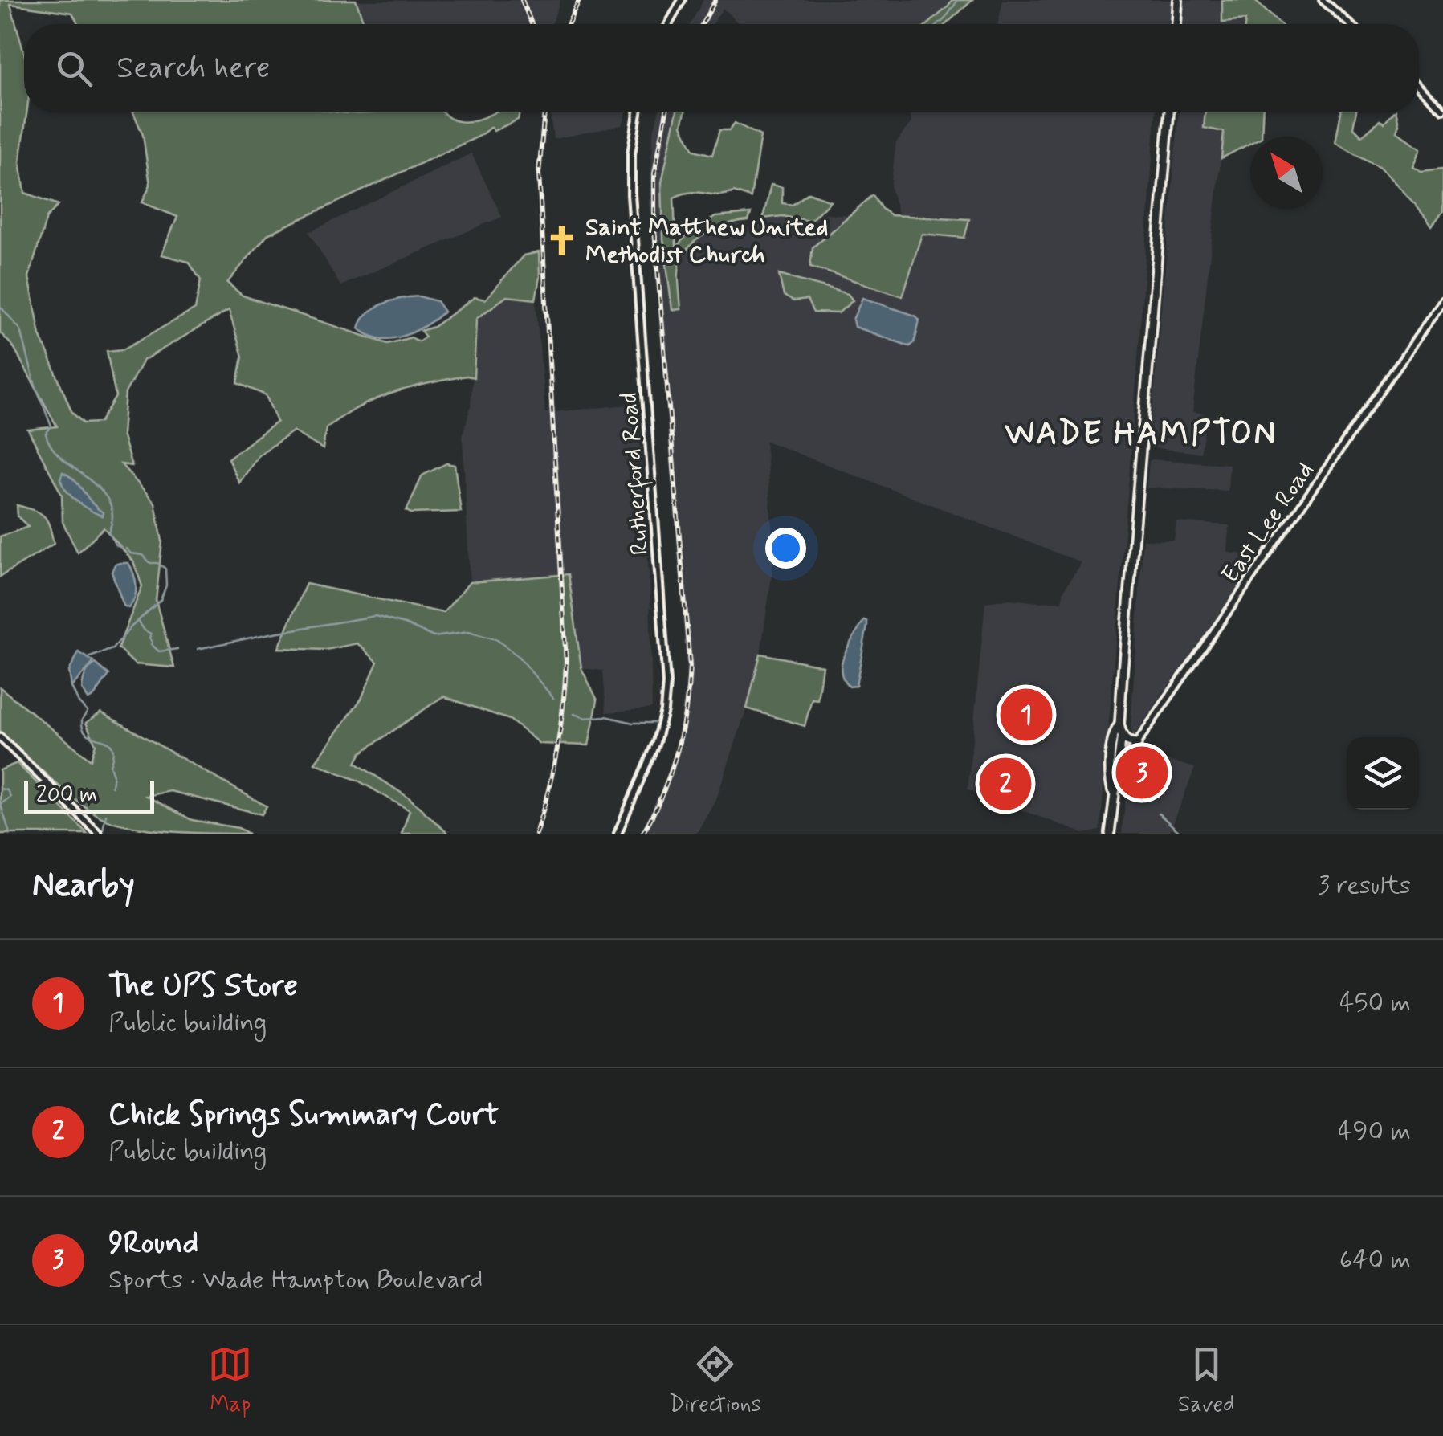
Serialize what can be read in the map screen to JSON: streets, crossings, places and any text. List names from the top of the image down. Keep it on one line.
{"streets":{"street":["Rutherford Road","East Lee Road"]},"districts":["WADE HAMPTON"],"places":{"church":["Saint Matthew United Methodist Church"]},"scale_bar":"200 m","north":"top left","page":{"search":"Search here","pins":["1","3","2"],"scale":"200 m","heading":["Nearby","3 results"],"list":[{"mark":"1","name":"The UPS Store","note":"Public building","value":"450 m"},{"mark":"2","name":"Chick Springs Summary Court","note":"Public building","value":"490 m"},{"mark":"3","name":"9Round","note":"Sports · Wade Hampton Boulevard","value":"640 m"}],"nav":["Map","Directions","Saved"]}}
